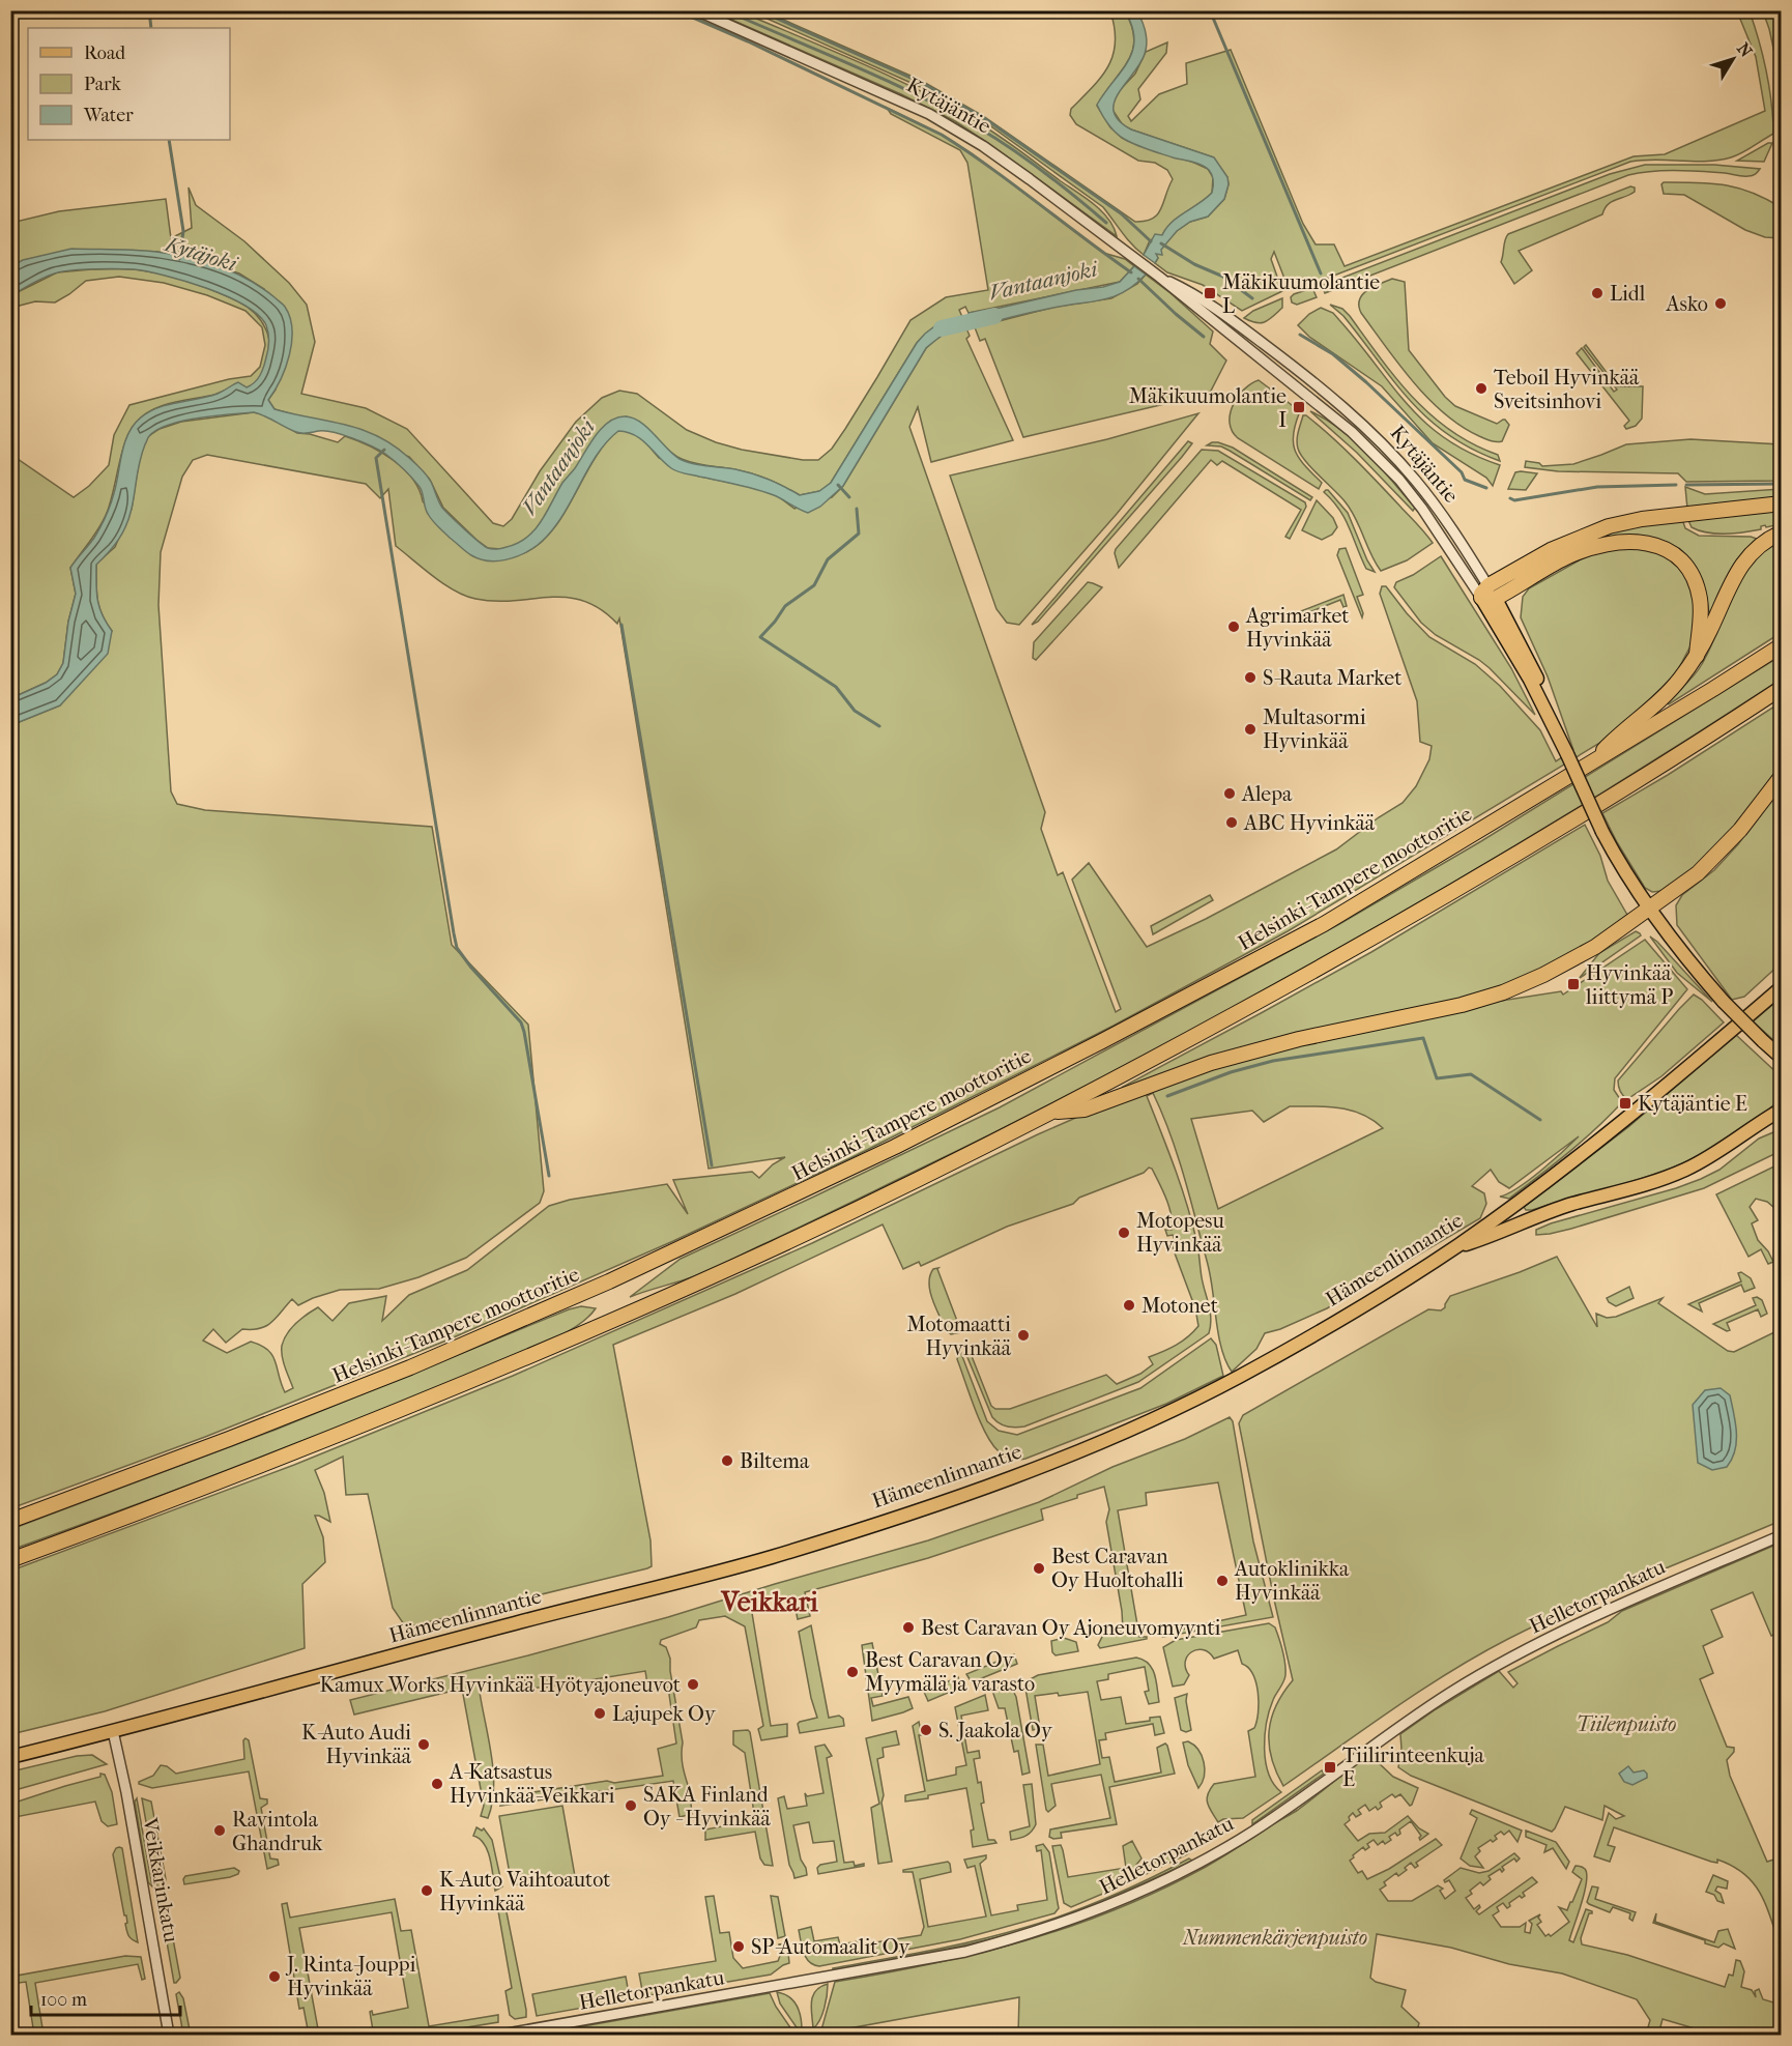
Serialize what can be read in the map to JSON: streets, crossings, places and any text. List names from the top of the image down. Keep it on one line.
{"streets":{"highway":["Helsinki-Tampere moottoritie"],"main road":["Kytäjäntie","Hämeenlinnantie"],"street":["Helletorpankatu","Veikkarinkatu"]},"crossings":[["Hämeenlinnantie","Veikkarinkatu"]],"districts":["Veikkari"],"water":["Kytäjoki","Vantaanjoki"],"parks":["Tiilenpuisto","Nummenkärjenpuisto"],"places":{"transit":["Mäkikuumolantie L","Mäkikuumolantie I","Hyvinkää liittymä P","Kytäjäntie E","Tiilirinteenkuja E"],"other":["Lidl","Asko","Teboil Hyvinkää Sveitsinhovi","Agrimarket Hyvinkää","S-Rauta Market","Multasormi Hyvinkää","Alepa","ABC Hyvinkää","Motopesu Hyvinkää","Motonet","Motomaatti Hyvinkää","Biltema","Best Caravan Oy Huoltohalli","Autoklinikka Hyvinkää","Best Caravan Oy Ajoneuvomyynti","Best Caravan Oy Myymälä ja varasto","Kamux Works Hyvinkää Hyötyajoneuvot","Lajupek Oy","S. Jaakola Oy","K-Auto Audi Hyvinkää","A-Katsastus Hyvinkää-Veikkari","SAKA Finland Oy - Hyvinkää","Ravintola Ghandruk","K-Auto Vaihtoautot Hyvinkää","SP-Automaalit Oy","J. Rinta-Jouppi Hyvinkää"]},"legend":["Road","Park","Water"],"scale_bar":"100 m","north":"top right"}
